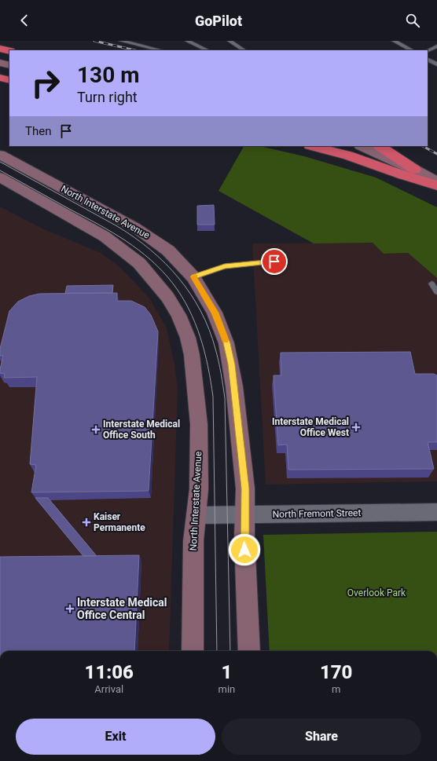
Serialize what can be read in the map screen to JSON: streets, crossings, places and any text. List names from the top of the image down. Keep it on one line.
{"streets":{"street":["North Interstate Avenue","North Fremont Street"]},"crossings":[["North Interstate Avenue","North Fremont Street"]],"parks":["Overlook Park"],"places":{"health":["Interstate Medical Office West","Interstate Medical Office South","Kaiser Permanente","Interstate Medical Office Central"]},"page":{"header":"GoPilot","turn":["130 m","Turn right"],"then":"Then","eta":["11:06","Arrival","1","min","170","m"],"buttons":["Exit","Share"]}}
